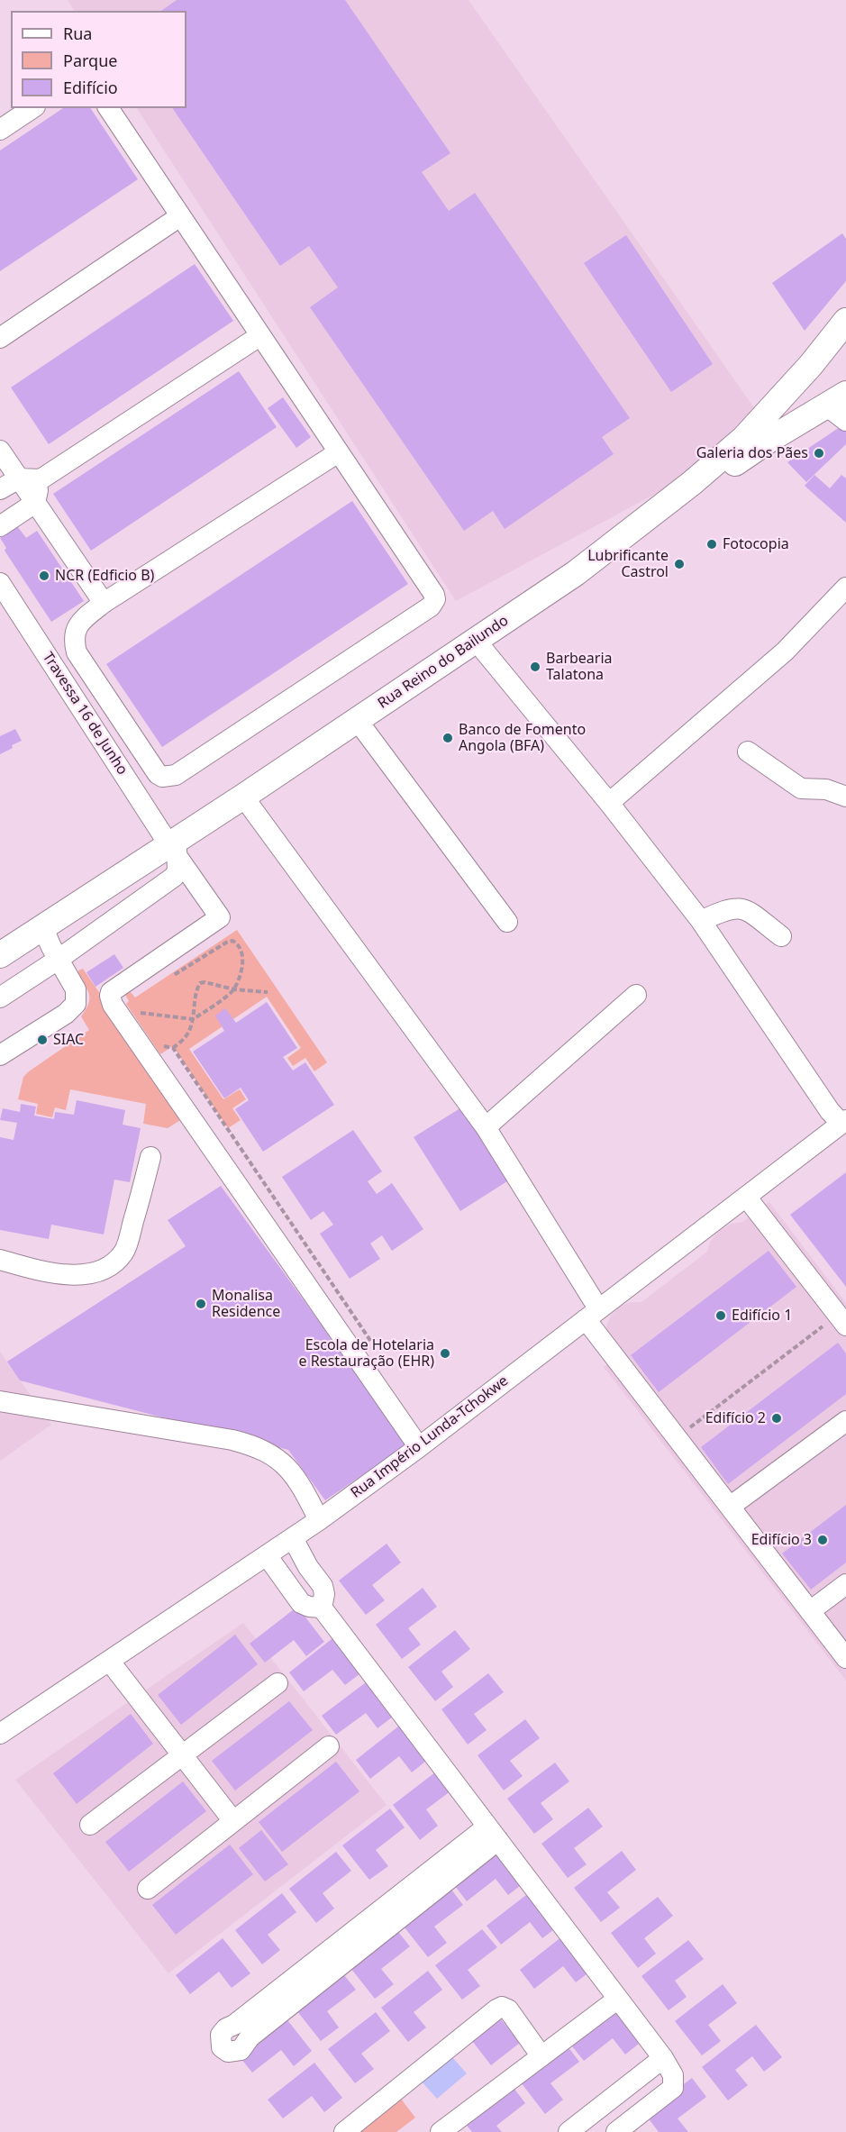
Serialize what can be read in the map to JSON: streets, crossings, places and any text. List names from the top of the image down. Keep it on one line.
{"streets":{"main road":["Rua Reino do Bailundo"],"street":["Travessa 16 de Junho","Rua Império Lunda-Tchokwe"]},"crossings":[["Rua Reino do Bailundo","Travessa 16 de Junho"],["Travessa 16 de Junho","Rua Império Lunda-Tchokwe"]],"places":["Galeria dos Pães","Fotocopia","Lubrificante Castrol","NCR (Edficio B)","Barbearia Talatona","Banco de Fomento Angola (BFA)","SIAC","Monalisa Residence","Edifício 1","Escola de Hotelaria e Restauração (EHR)","Edifício 2","Edifício 3"],"legend":["Rua","Parque","Edifício"]}
